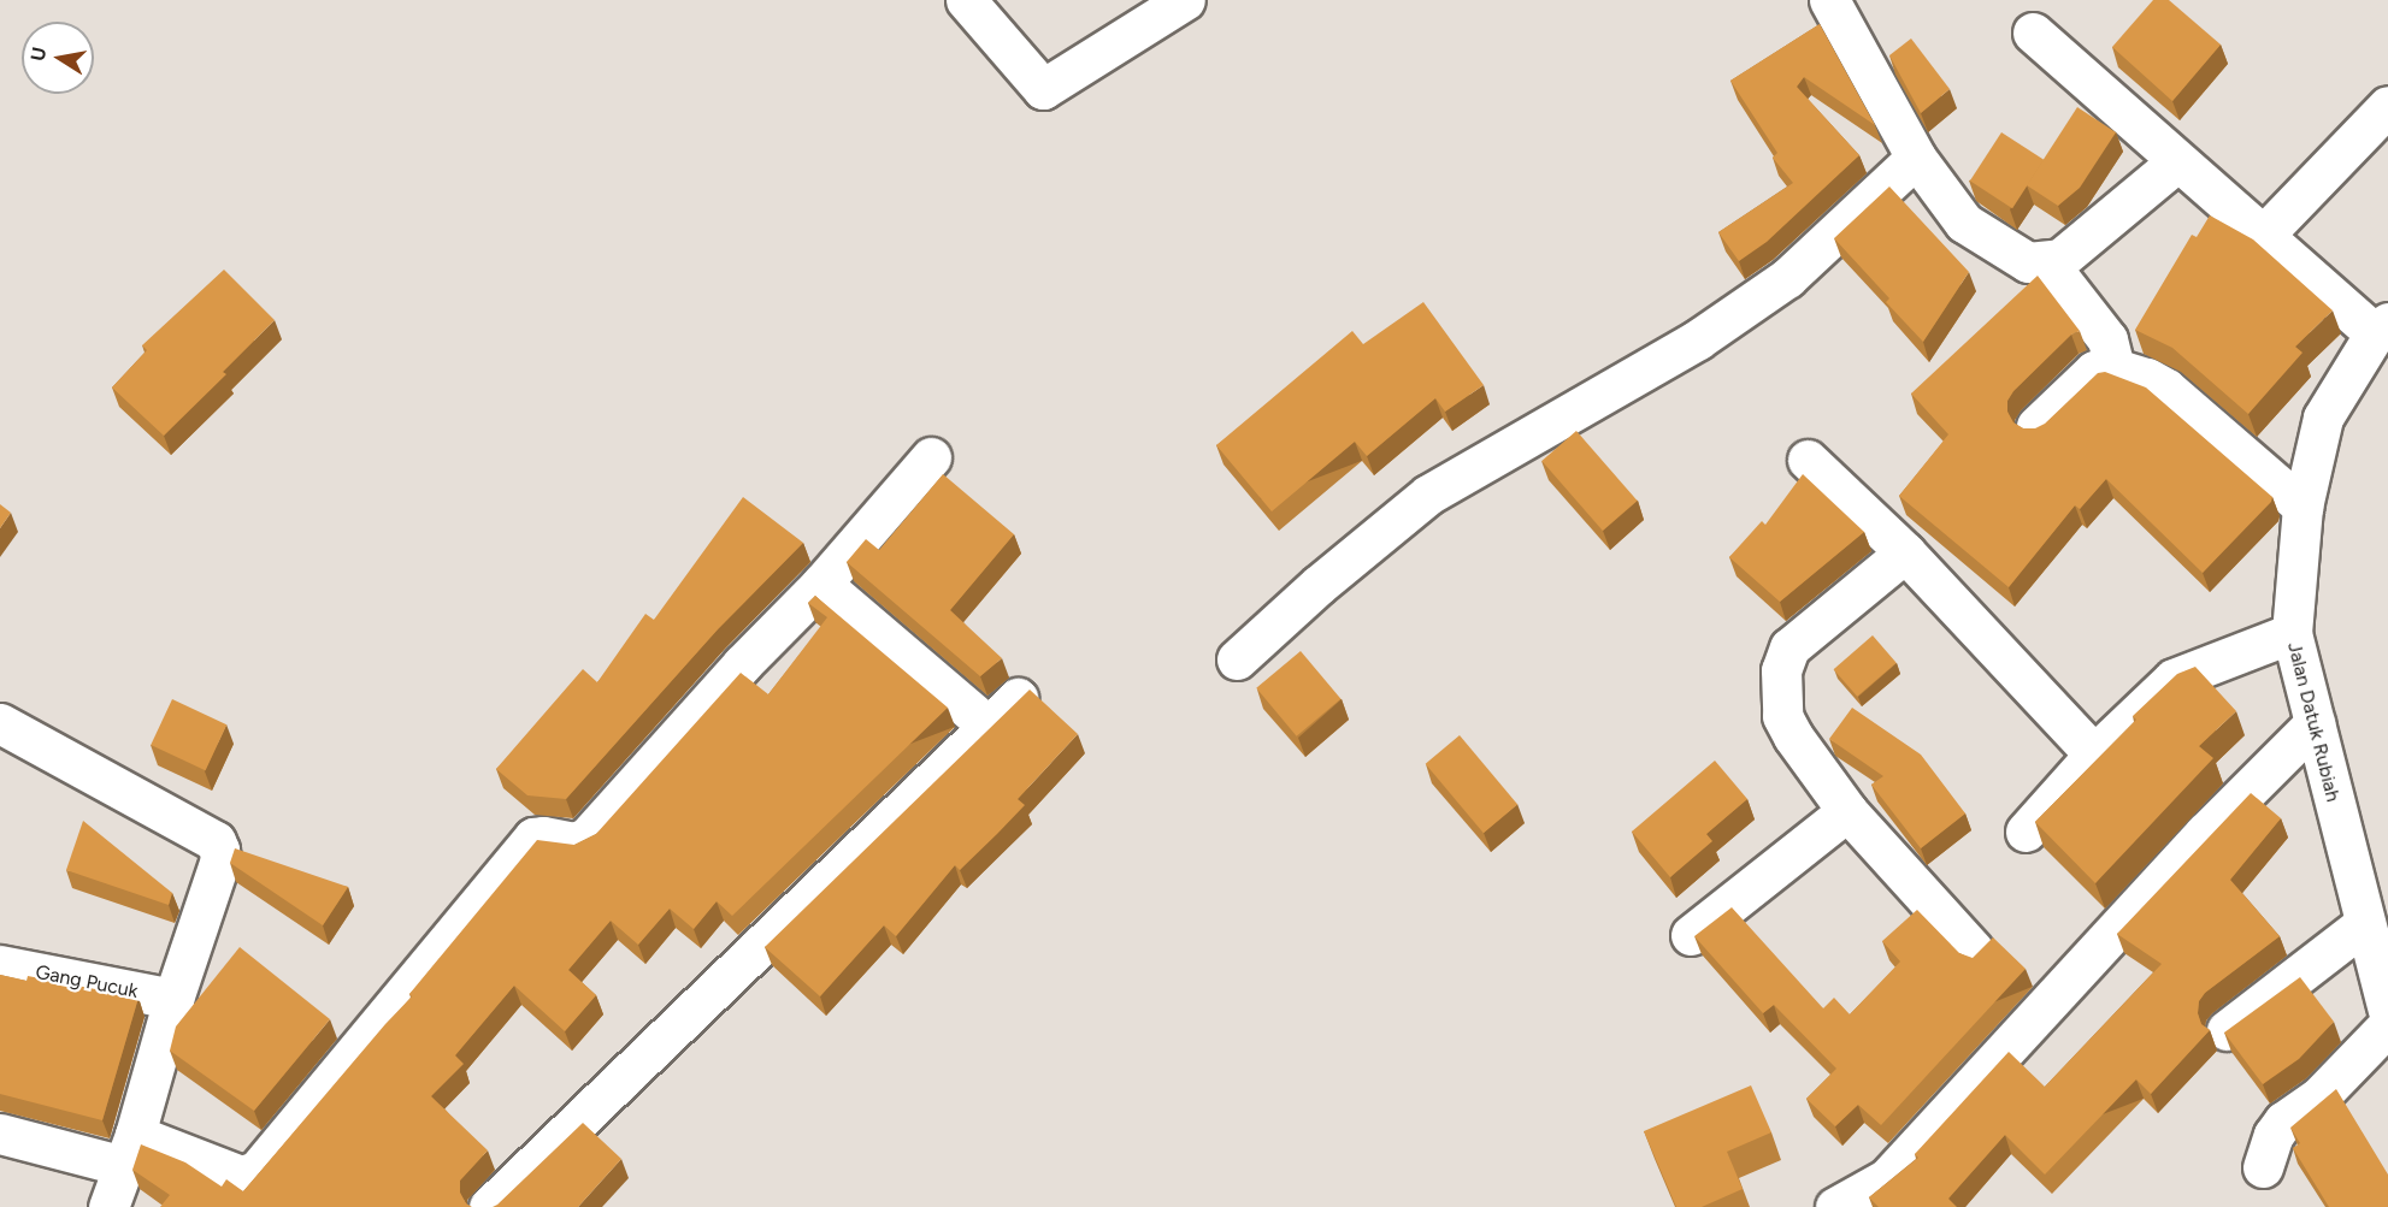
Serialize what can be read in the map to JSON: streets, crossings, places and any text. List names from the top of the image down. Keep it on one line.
{"streets":{"street":["Jalan Datuk Rubiah","Gang Pucuk"]},"north":"left"}
